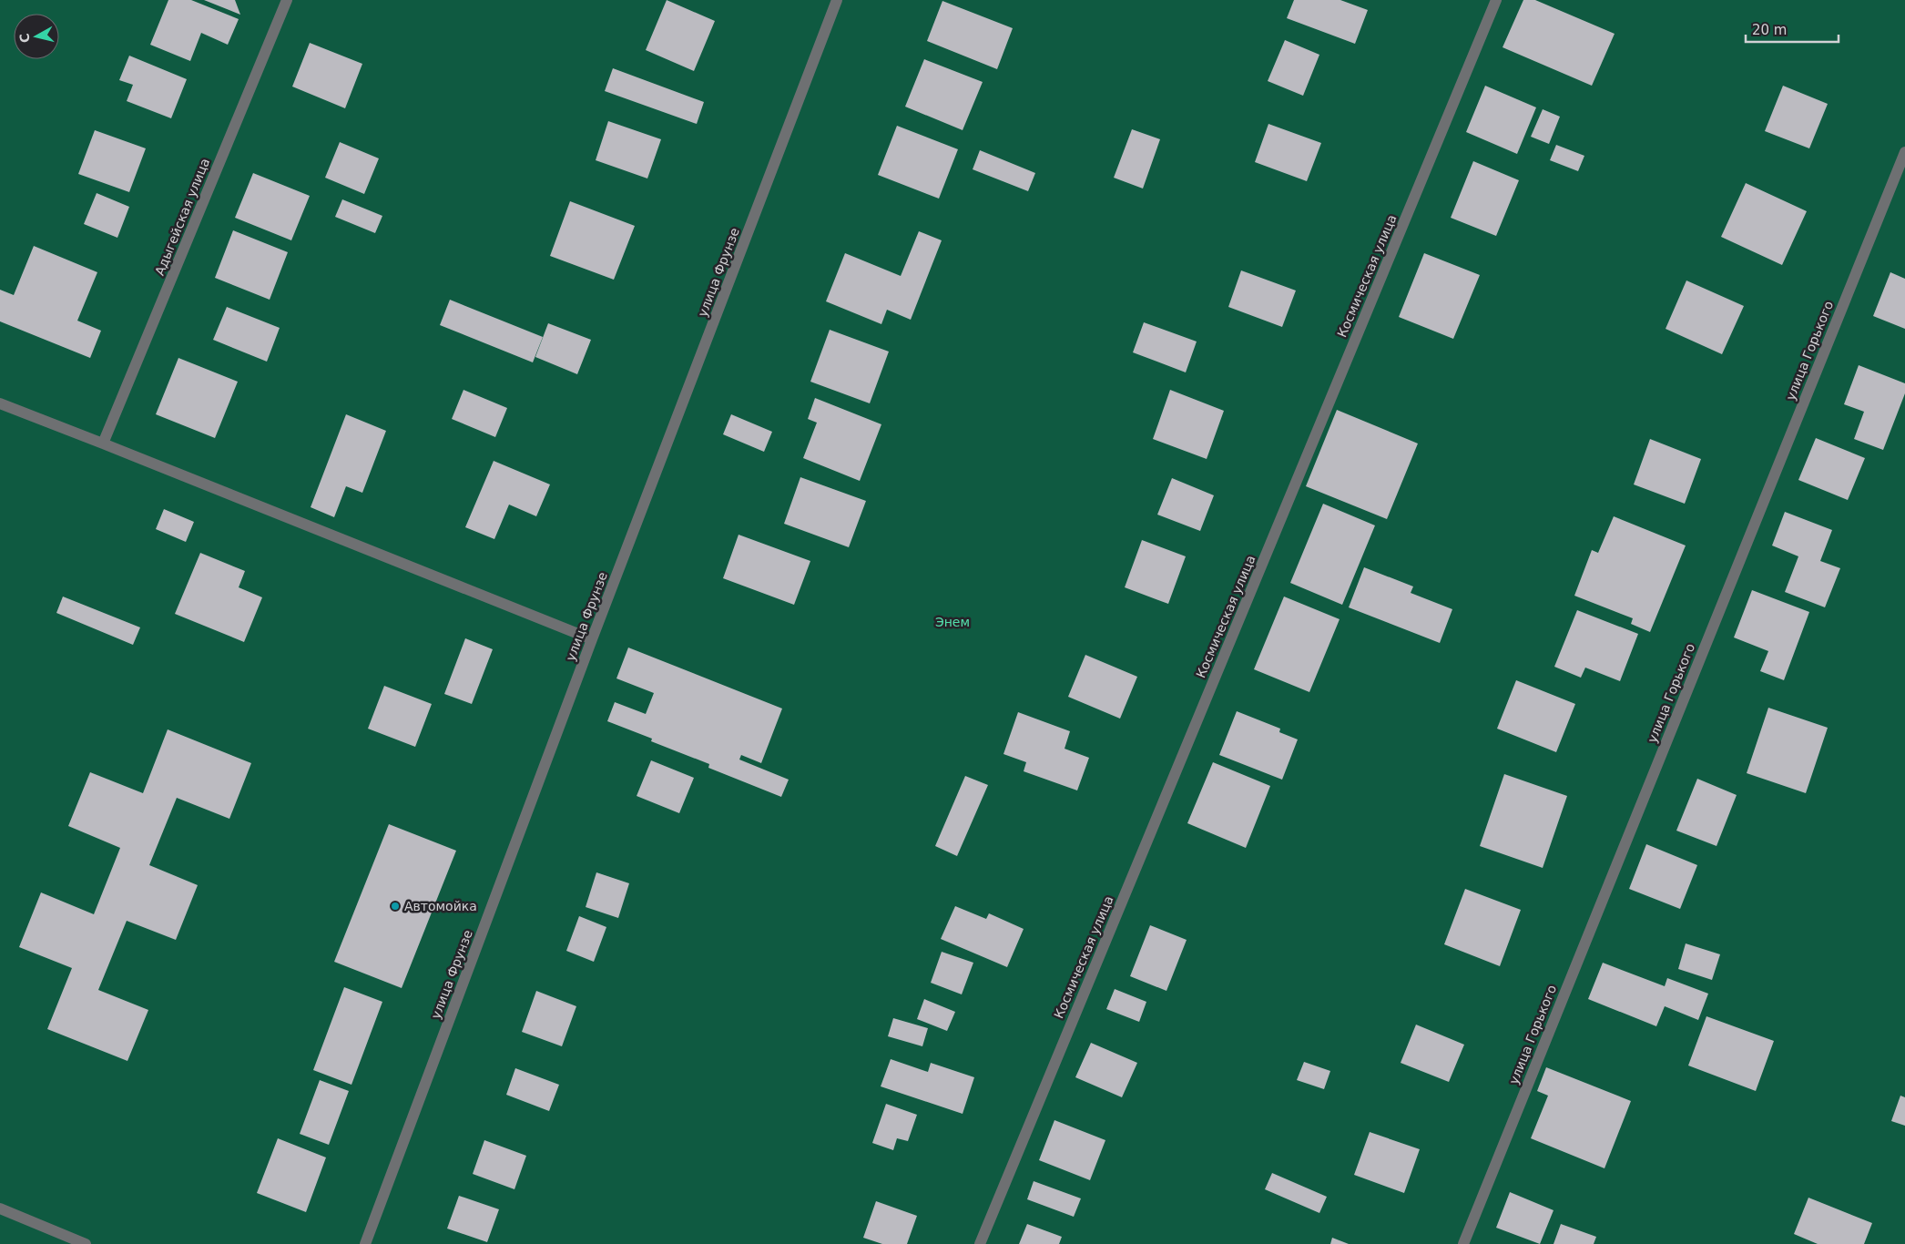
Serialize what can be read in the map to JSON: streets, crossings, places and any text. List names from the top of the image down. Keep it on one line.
{"streets":{"street":["Адыгейская улица","улица Фрунзе","Космическая улица","улица Горького"]},"parks":["Энем"],"places":["Автомойка"],"scale_bar":"20 m","north":"left"}
